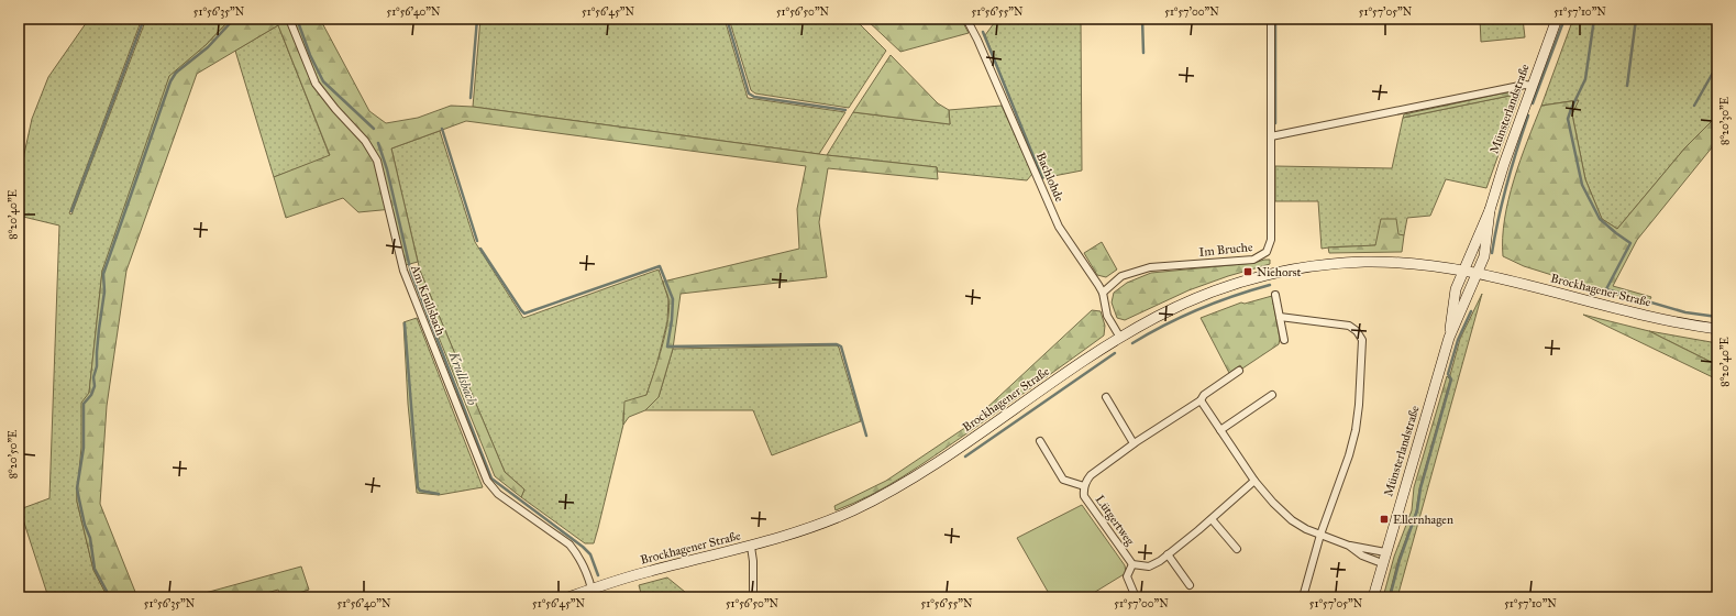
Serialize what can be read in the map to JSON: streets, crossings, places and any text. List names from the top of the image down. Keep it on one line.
{"streets":{"main road":["Münsterlandstraße","Brockhagener Straße"],"street":["Bachlohde","Im Bruche","Am Krullsbach","Lütgertweg"]},"crossings":[["Münsterlandstraße","Brockhagener Straße"],["Bachlohde","Im Bruche"],["Bachlohde","Brockhagener Straße"],["Brockhagener Straße","Am Krullsbach"]],"water":["Krullsbach"],"places":{"transit":["Niehorst","Ellernhagen"]},"coordinates":["51°56'35\"N","51°56'40\"N","51°56'45\"N","51°56'50\"N","51°56'55\"N","51°57'00\"N","51°57'05\"N","51°57'10\"N","8°20'30\"E","8°20'40\"E","8°20'50\"E"]}
